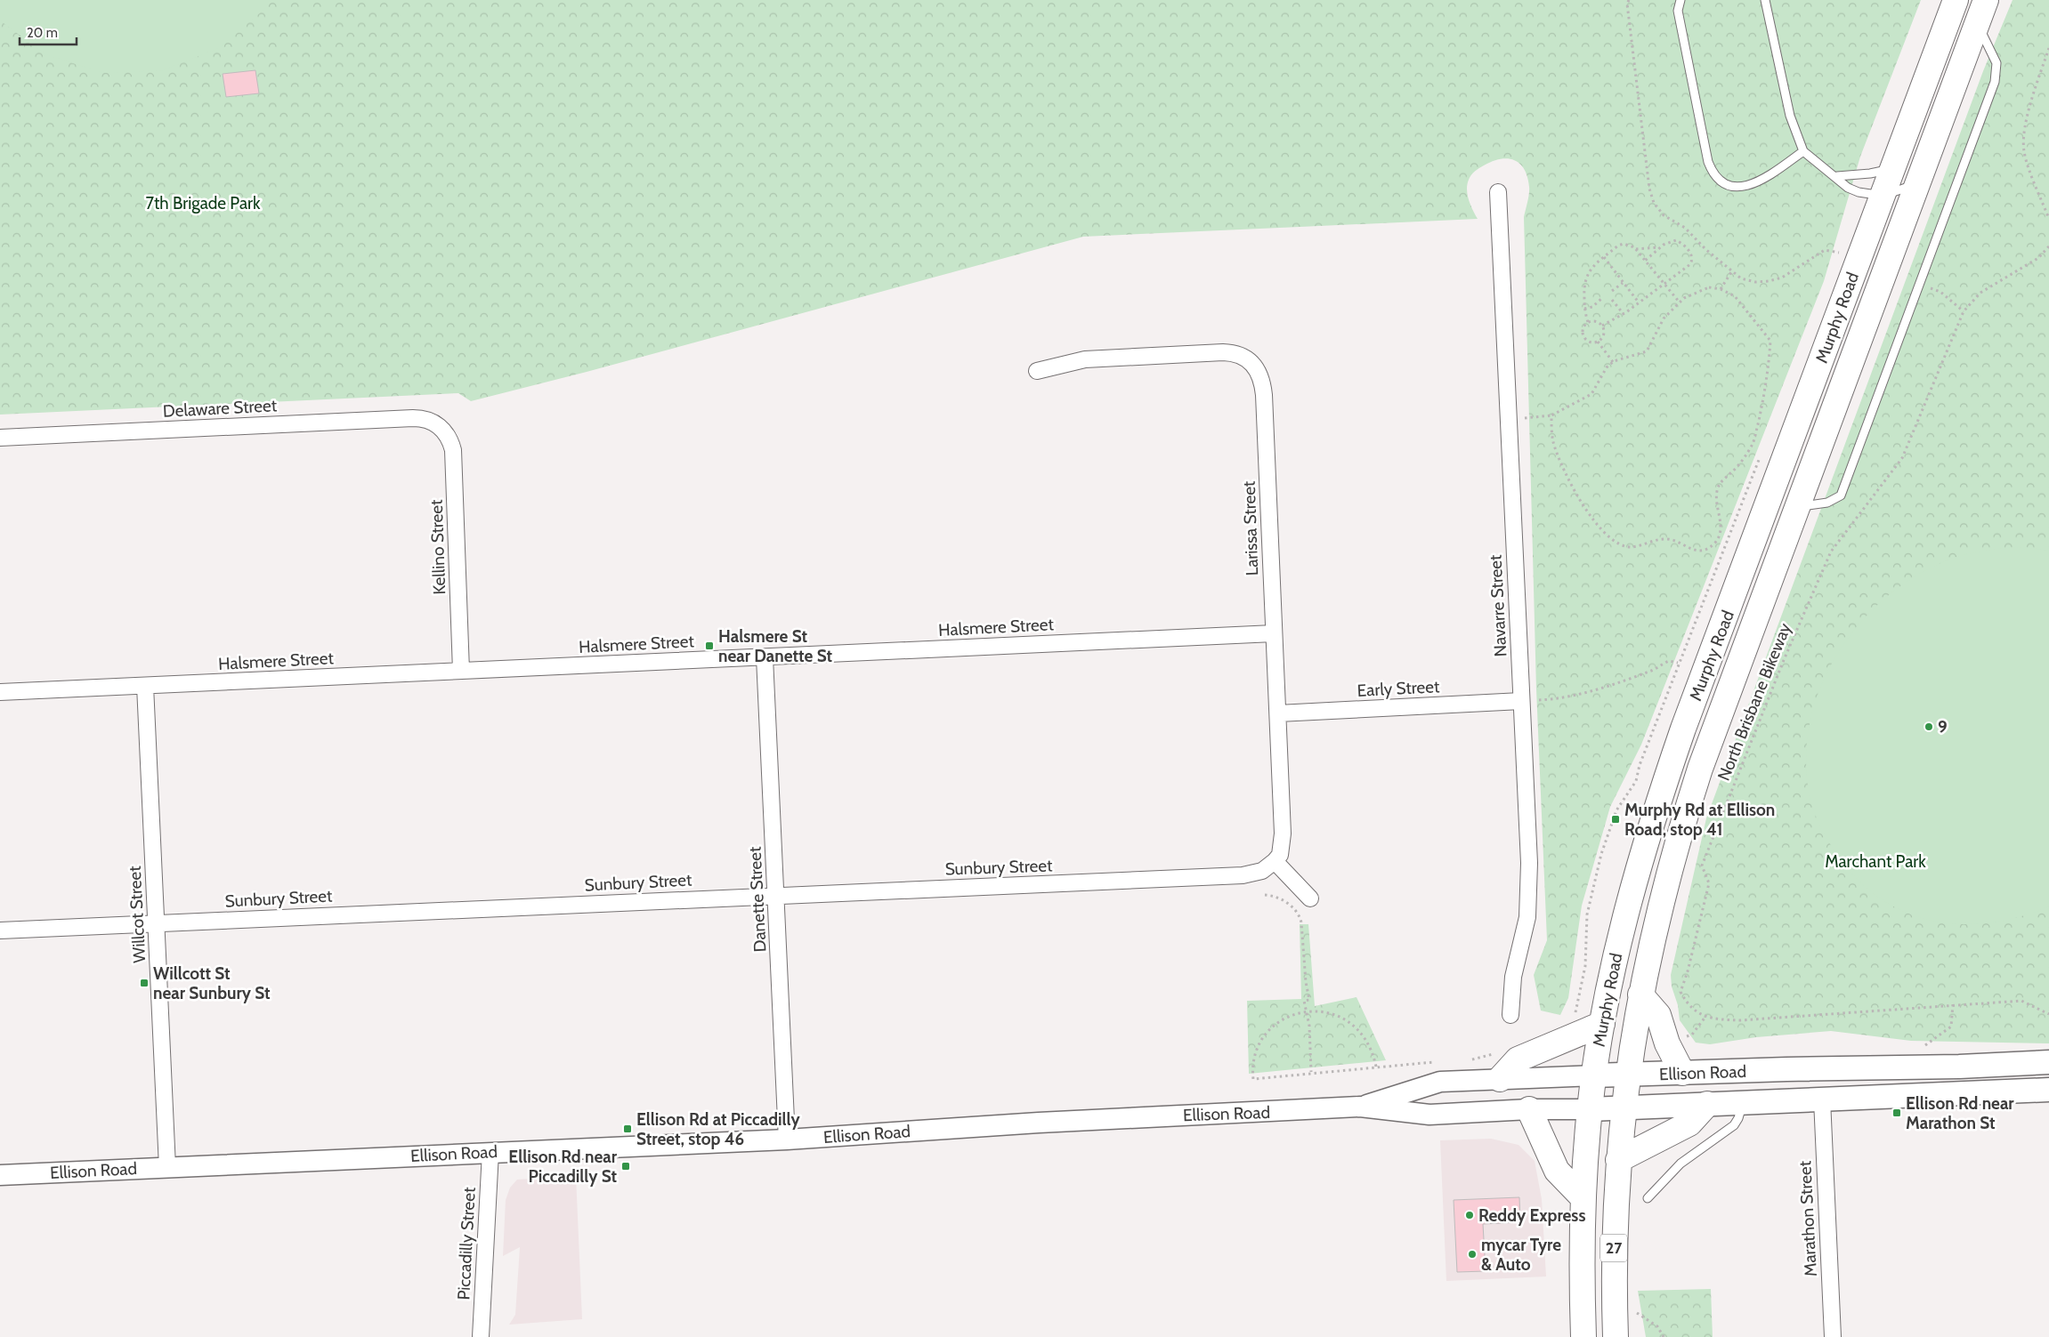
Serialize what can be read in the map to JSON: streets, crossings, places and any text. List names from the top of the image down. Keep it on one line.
{"streets":{"main road":["Murphy Road","Ellison Road","27"],"street":["Delaware Street","Larissa Street","Kellino Street","Navarre Street","Halsmere Street","Early Street","Sunbury Street","Danette Street","Willcot Street","Marathon Street","Piccadilly Street"],"path":["North Brisbane Bikeway"]},"crossings":[["Murphy Road","Ellison Road"],["Delaware Street","Kellino Street"],["Larissa Street","Halsmere Street"],["Larissa Street","Early Street"],["Larissa Street","Sunbury Street"],["Kellino Street","Halsmere Street"],["Navarre Street","Early Street"],["Halsmere Street","Danette Street"],["Halsmere Street","Willcot Street"],["Sunbury Street","Danette Street"],["Sunbury Street","Willcot Street"],["Danette Street","Ellison Road"],["Willcot Street","Ellison Road"],["Ellison Road","Marathon Street"],["Ellison Road","Piccadilly Street"]],"parks":["7th Brigade Park","Marchant Park"],"places":{"transit":["Halsmere St near Danette St","Murphy Rd at Ellison Road, stop 41","Willcott St near Sunbury St","Ellison Rd near Marathon St","Ellison Rd at Piccadilly Street, stop 46","Ellison Rd near Piccadilly St"],"other":["9","Reddy Express","mycar Tyre & Auto"]},"scale_bar":"20 m"}
